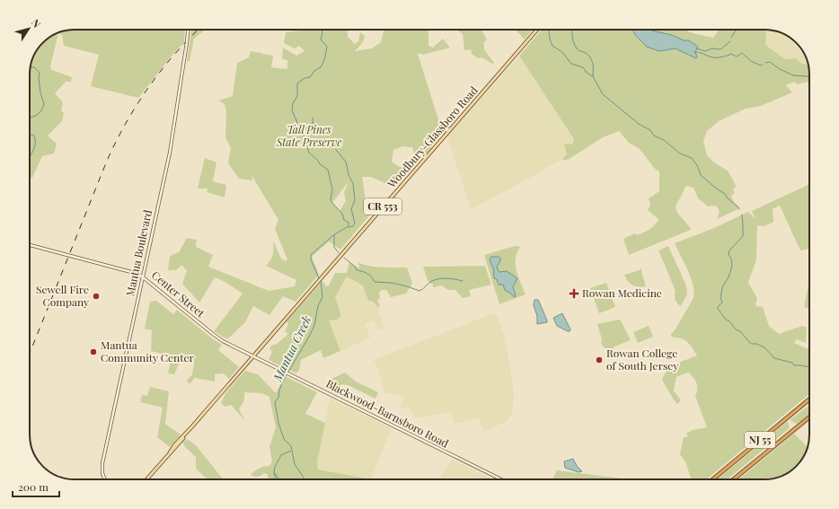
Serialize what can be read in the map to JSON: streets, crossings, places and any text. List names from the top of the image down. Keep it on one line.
{"streets":{"highway":["NJ 55"],"main road":["Woodbury-Glassboro Road","CR 553","Mantua Boulevard","Center Street","Blackwood-Barnsboro Road"]},"crossings":[["Woodbury-Glassboro Road","CR 553"],["Woodbury-Glassboro Road","Center Street"],["Woodbury-Glassboro Road","Blackwood-Barnsboro Road"],["CR 553","Center Street"],["CR 553","Blackwood-Barnsboro Road"],["Mantua Boulevard","Center Street"],["Center Street","Blackwood-Barnsboro Road"]],"water":["Mantua Creek"],"parks":["Tall Pines State Preserve"],"places":{"health":["Rowan Medicine"],"other":["Sewell Fire Company","Mantua Community Center","Rowan College of South Jersey"]},"scale_bar":"200 m","north":"top right"}
